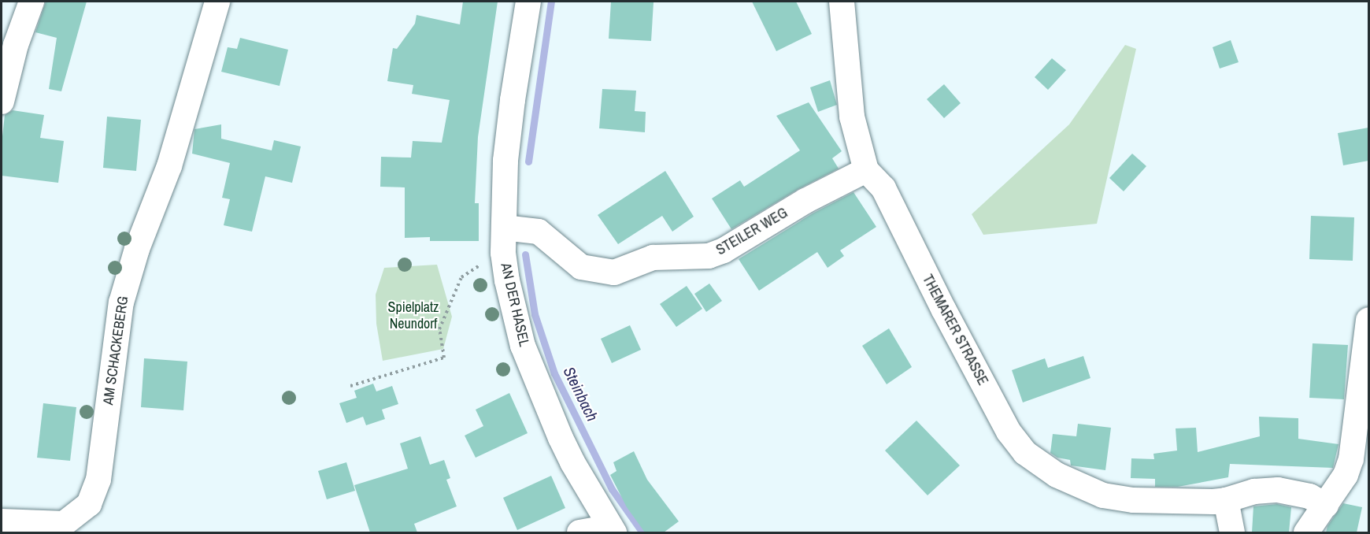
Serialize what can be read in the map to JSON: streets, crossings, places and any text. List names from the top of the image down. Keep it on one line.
{"streets":{"street":["STEILER WEG","AN DER HASEL","THEMARER STRASSE","AM SCHACKEBERG"]},"crossings":[["STEILER WEG","AN DER HASEL"],["STEILER WEG","THEMARER STRASSE"]],"water":["Steinbach"],"parks":["Spielplatz Neundorf"]}
